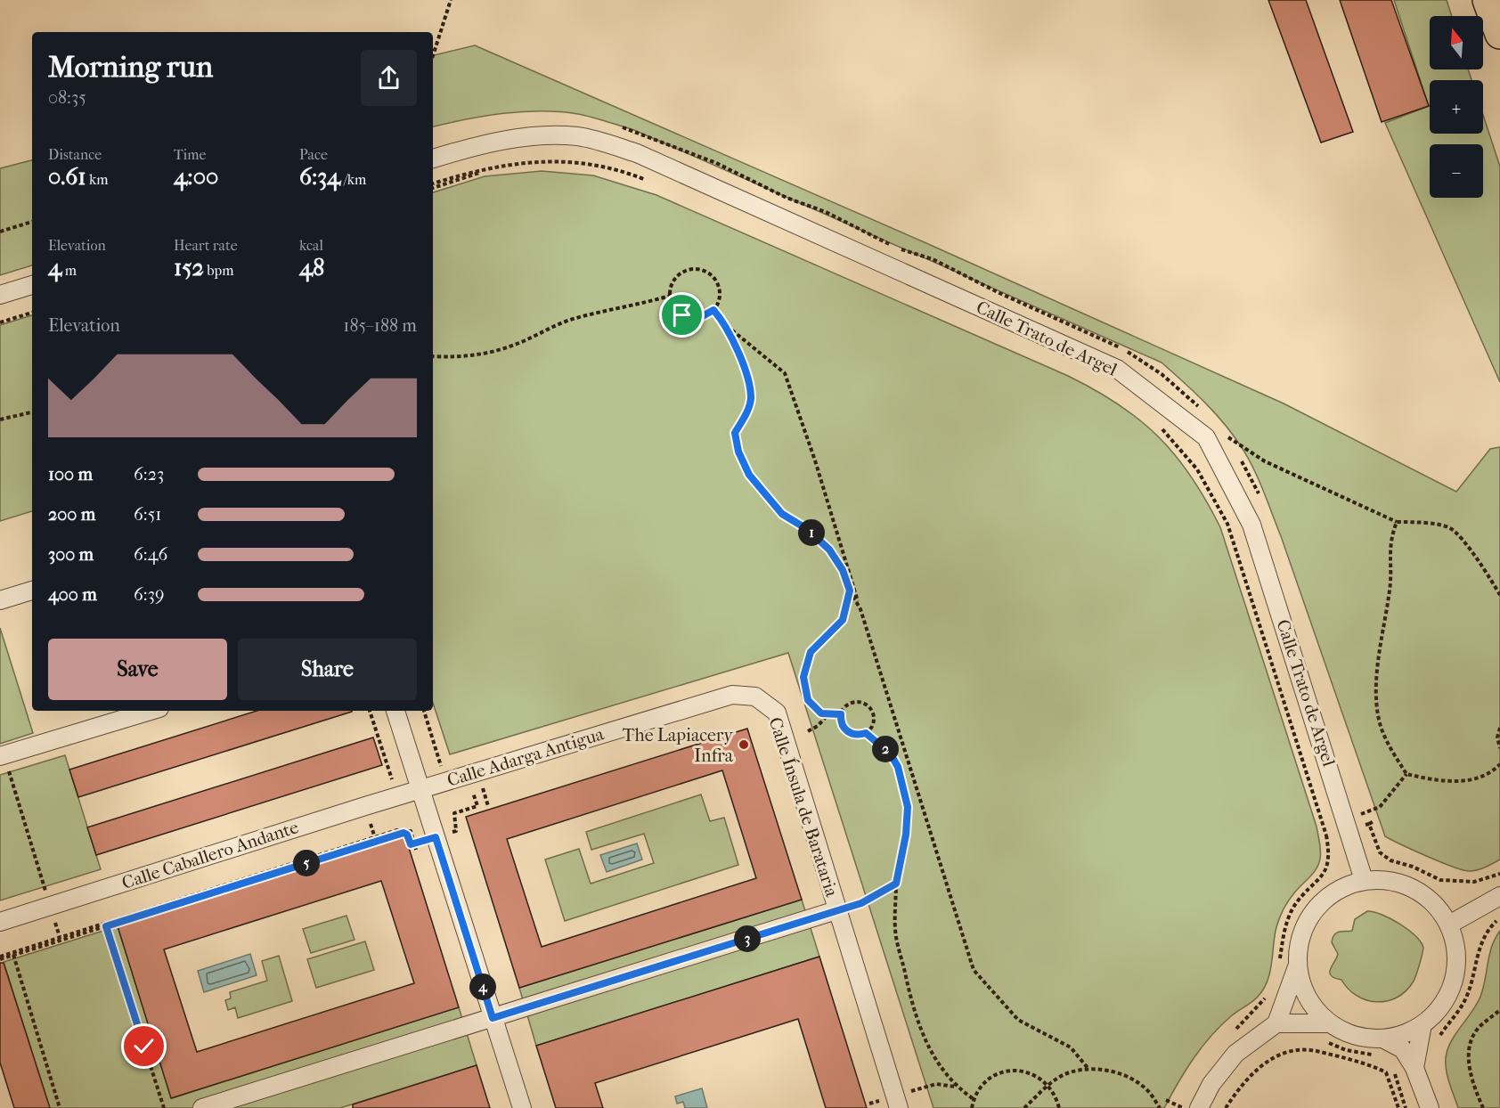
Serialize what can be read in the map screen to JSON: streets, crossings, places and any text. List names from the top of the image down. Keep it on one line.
{"streets":{"street":["Calle Trato de Argel","Calle Adarga Antigua","Calle Ínsula de Barataria","Calle Caballero Andante"]},"crossings":[["Calle Adarga Antigua","Calle Ínsula de Barataria"],["Calle Adarga Antigua","Calle Caballero Andante"]],"places":["The Lapiacery Infra"],"north":"top","page":{"map_buttons":["+","−"],"heading":["Morning run","08:35"],"stats":[["Distance","0.61 km"],["Time","4:00"],["Pace","6:34 /km"],["Elevation","4 m"],["Heart rate","152 bpm"],["kcal","48"]],"chart":["Elevation","185–188 m"],"list":[{"name":"100 m","note":"6:23"},{"name":"200 m","note":"6:51"},{"name":"300 m","note":"6:46"},{"name":"400 m","note":"6:39"}],"pins":["1","2","5","3","4"],"buttons":["Save","Share"]}}
